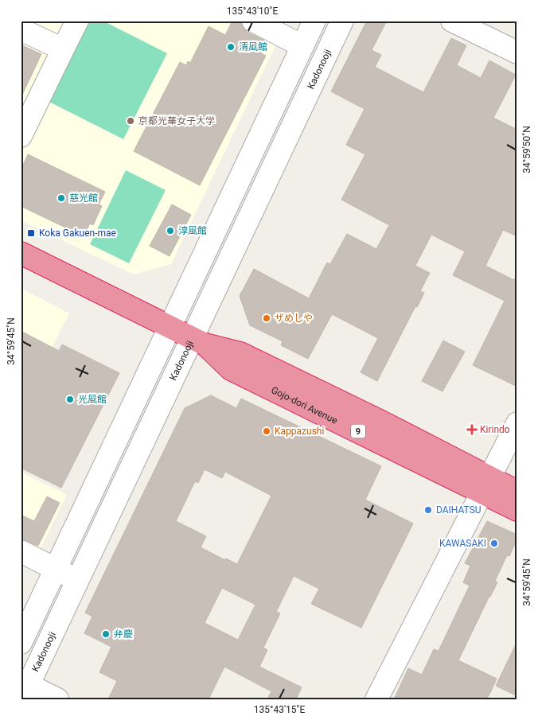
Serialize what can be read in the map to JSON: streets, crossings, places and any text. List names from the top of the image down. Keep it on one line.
{"streets":{"highway":["Gojo-dori Avenue","9"],"street":["Kadonooji"]},"crossings":[["Kadonooji","Gojo-dori Avenue"]],"places":{"other":["清風館","京都光華女子大学","慈光館","淳風館","ザめしや","光風館","Kappazushi","DAIHATSU","KAWASAKI","弁慶"],"transit":["Koka Gakuen-mae"],"health":["Kirindo"]},"coordinates":["135°43'10\"E","34°59'50\"N","34°59'45\"N","135°43'15\"E"]}
